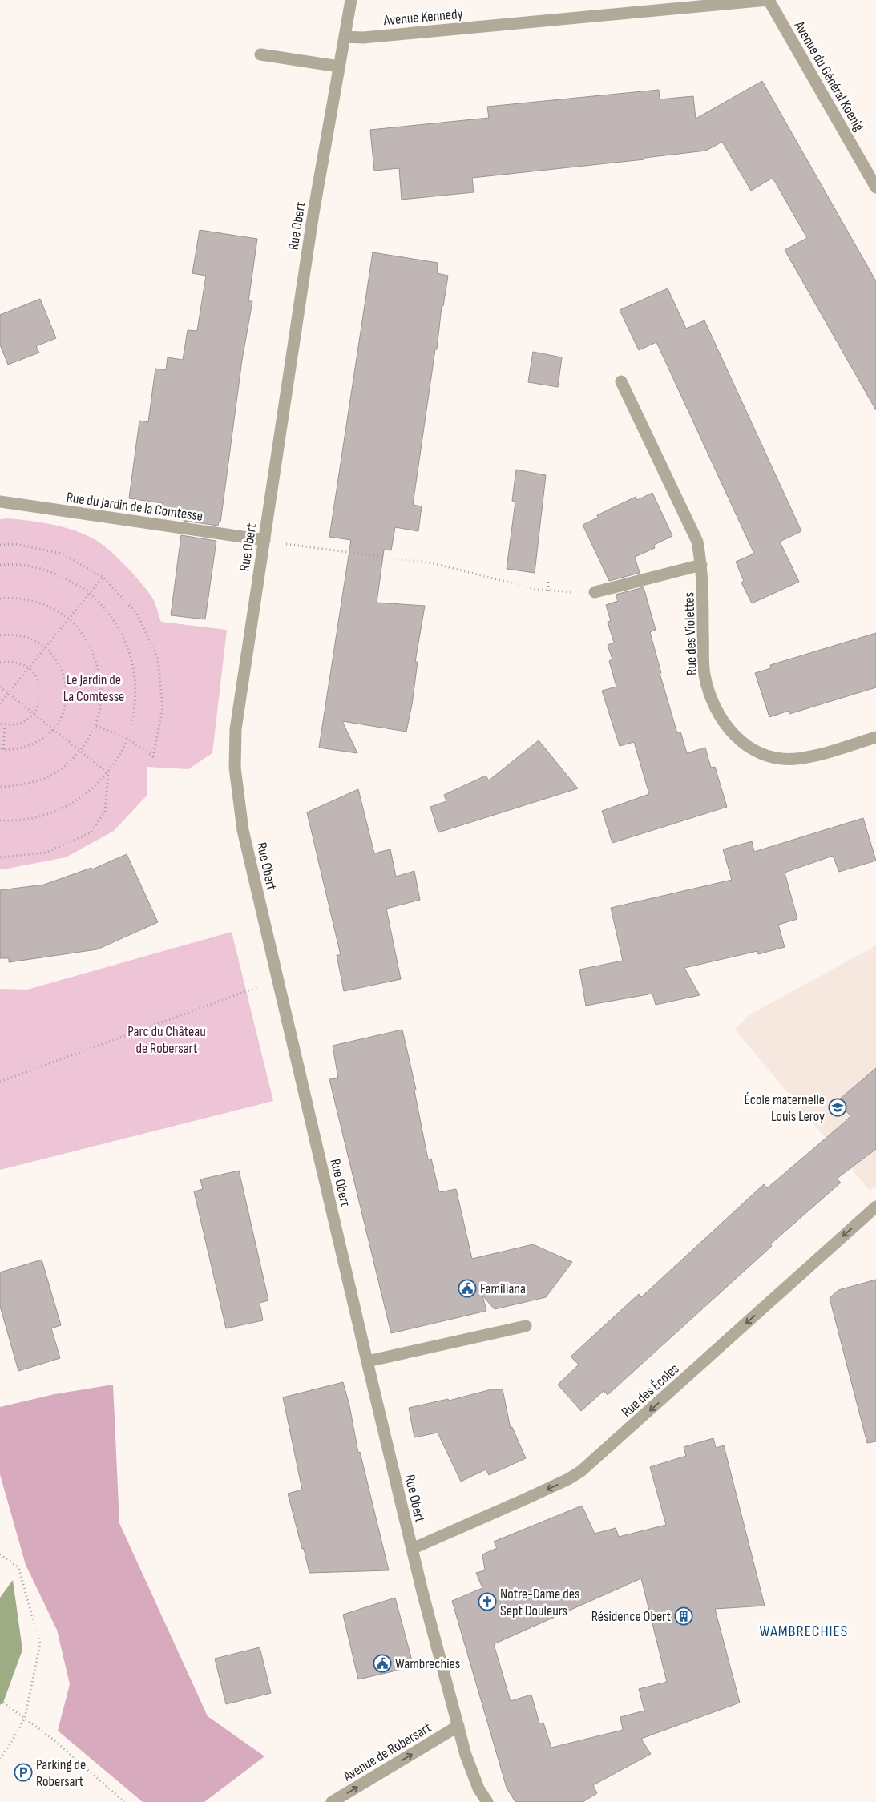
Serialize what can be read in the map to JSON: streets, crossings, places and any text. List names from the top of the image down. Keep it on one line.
{"streets":{"street":["Avenue Kennedy","Avenue du Général Koenig","Rue Obert","Rue du Jardin de la Comtesse","Rue des Violettes","Rue des Écoles","Avenue de Robersart"]},"crossings":[["Avenue Kennedy","Avenue du Général Koenig"],["Avenue Kennedy","Rue Obert"],["Rue Obert","Rue du Jardin de la Comtesse"],["Rue Obert","Rue des Écoles"],["Rue Obert","Avenue de Robersart"]],"one_way":["Rue des Écoles","Avenue de Robersart"],"districts":["WAMBRECHIES"],"parks":["Le Jardin de La Comtesse","Parc du Château de Robersart"],"places":{"school or university":["École maternelle Louis Leroy"],"public building":["Familiana","Wambrechies"],"church":["Notre-Dame des Sept Douleurs"],"building":["Résidence Obert"],"parking":["Parking de Robersart"]}}
